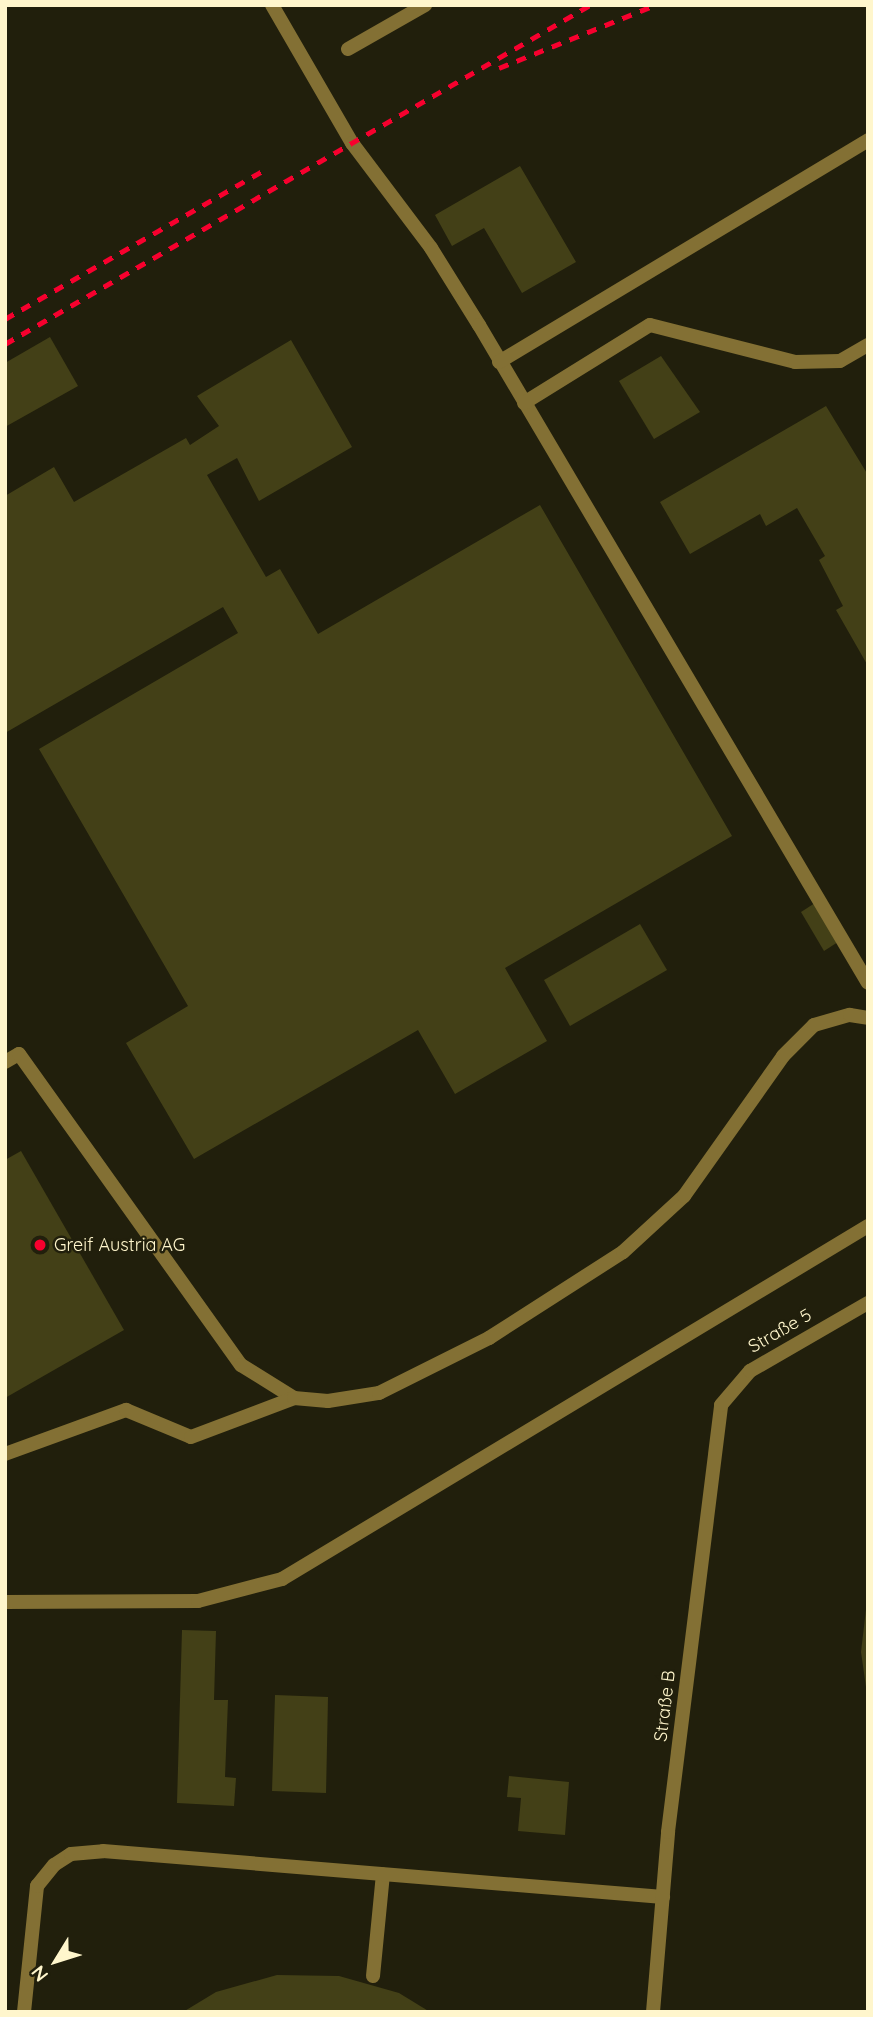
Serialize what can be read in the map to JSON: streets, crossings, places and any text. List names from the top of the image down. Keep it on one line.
{"streets":{"lane":["Straße 5","Straße B"]},"crossings":[["Straße 5","Straße B"]],"places":["Greif Austria AG"],"north":"bottom left"}
